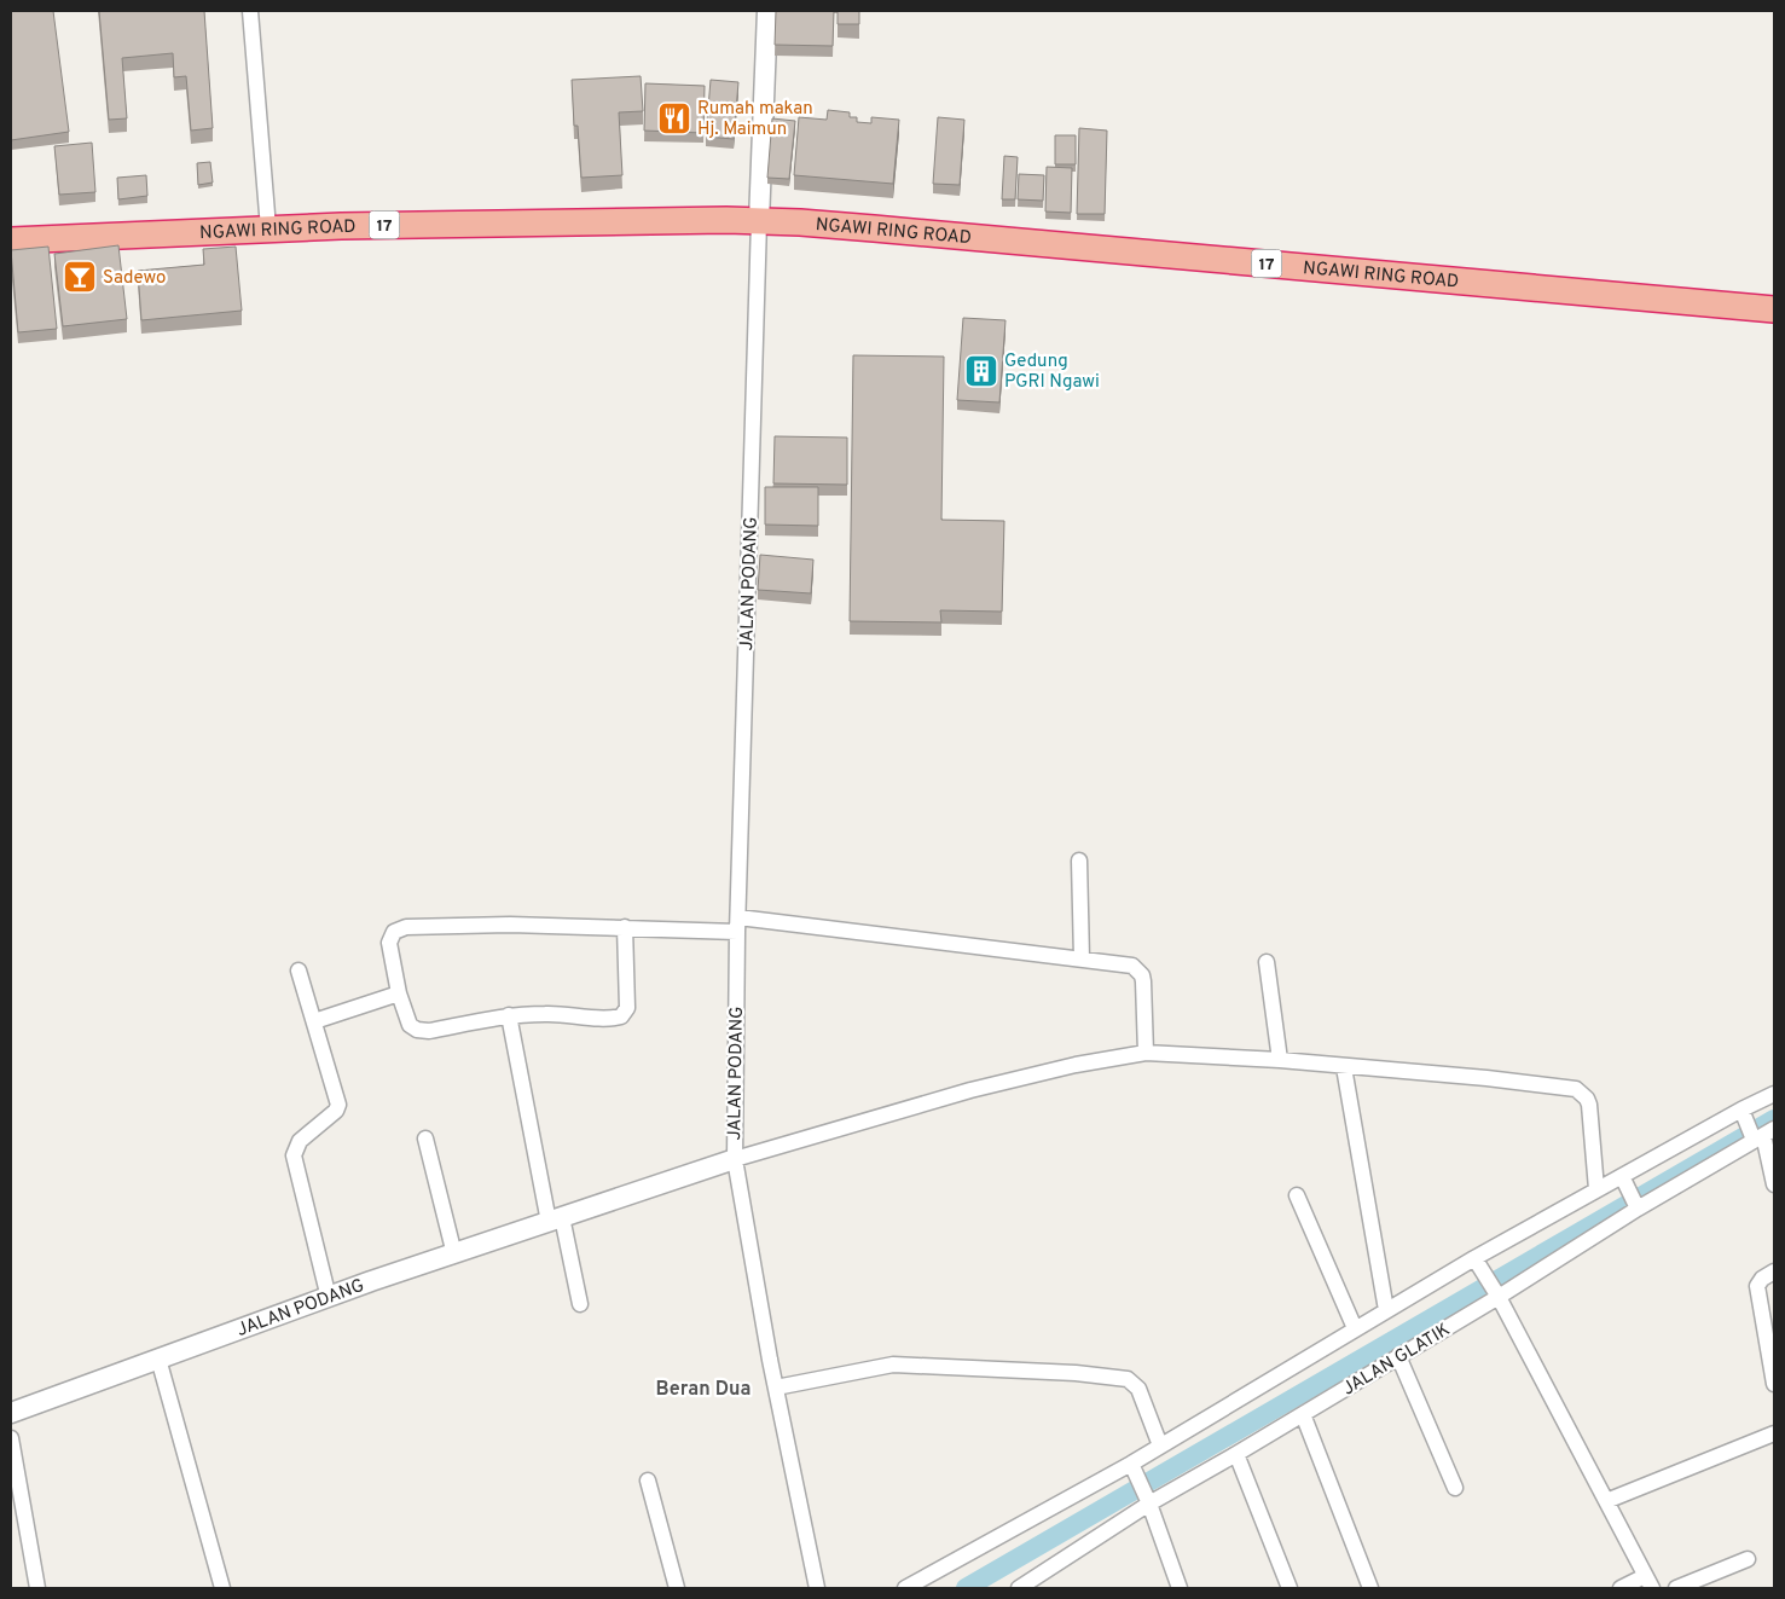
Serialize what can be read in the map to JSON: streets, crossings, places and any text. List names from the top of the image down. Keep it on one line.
{"streets":{"highway":["17","NGAWI RING ROAD"],"street":["JALAN PODANG","JALAN GLATIK"]},"crossings":[["NGAWI RING ROAD","JALAN PODANG"]],"districts":["Beran Dua"],"places":{"restaurant":["Rumah makan Hj. Maimun"],"bar":["Sadewo"],"building":["Gedung PGRI Ngawi"]}}
